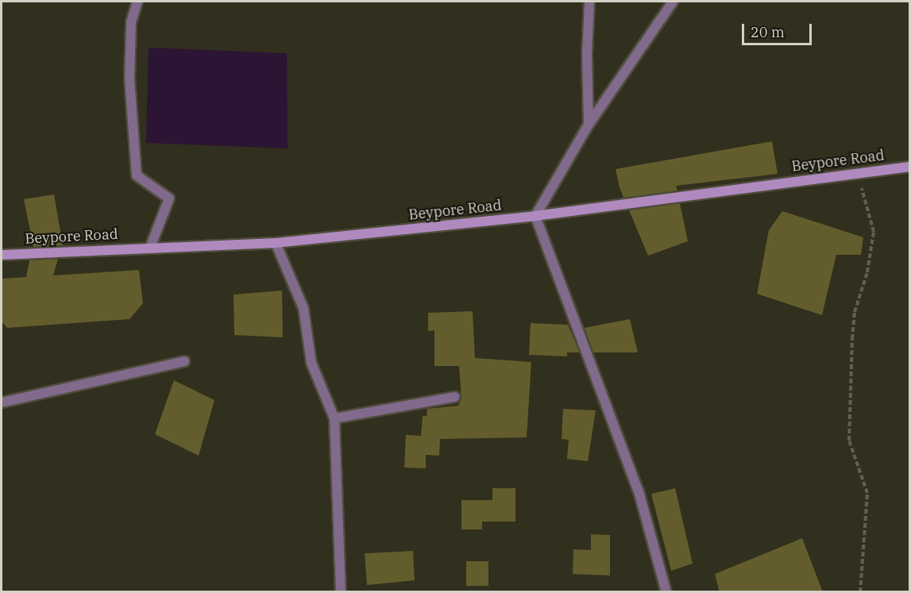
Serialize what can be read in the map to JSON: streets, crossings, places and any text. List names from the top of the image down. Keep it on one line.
{"streets":{"main road":["Beypore Road"]},"scale_bar":"20 m"}
